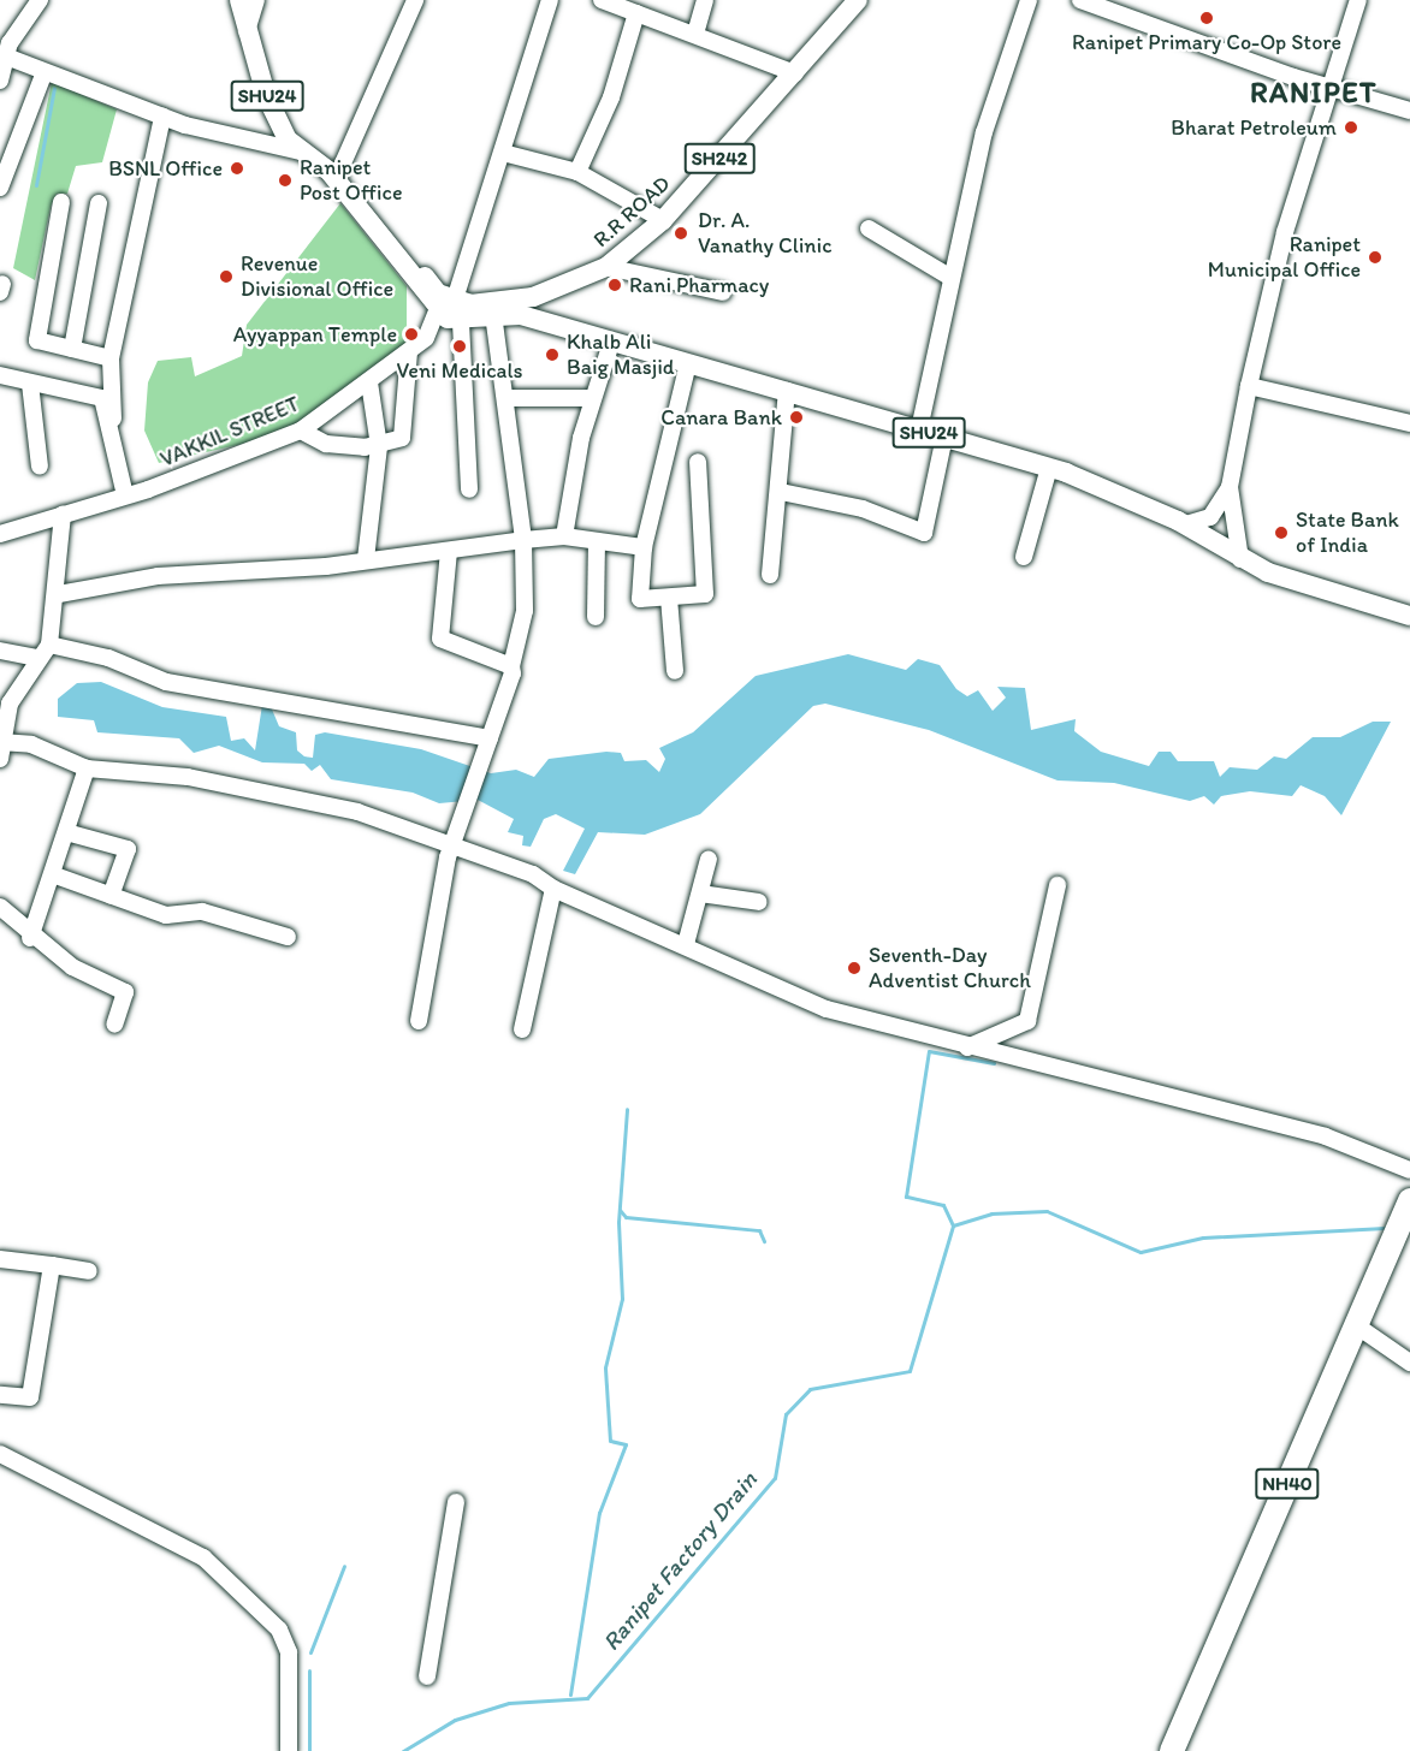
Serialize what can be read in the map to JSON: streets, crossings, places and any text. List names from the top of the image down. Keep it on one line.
{"streets":{"highway":["NH40"],"main road":["SHU24","SH242","R.R ROAD"],"street":["VAKKIL STREET"]},"crossings":[["SHU24","R.R ROAD"],["SHU24","VAKKIL STREET"],["R.R ROAD","VAKKIL STREET"]],"districts":["RANIPET"],"water":["Ranipet Factory Drain"],"places":["Ranipet Primary Co-Op Store","Bharat Petroleum","BSNL Office","Ranipet Post Office","Dr. A. Vanathy Clinic","Ranipet Municipal Office","Revenue Divisional Office","Rani Pharmacy","Ayyappan Temple","Veni Medicals","Khalb Ali Baig Masjid","Canara Bank","State Bank of India","Seventh-Day Adventist Church"]}
